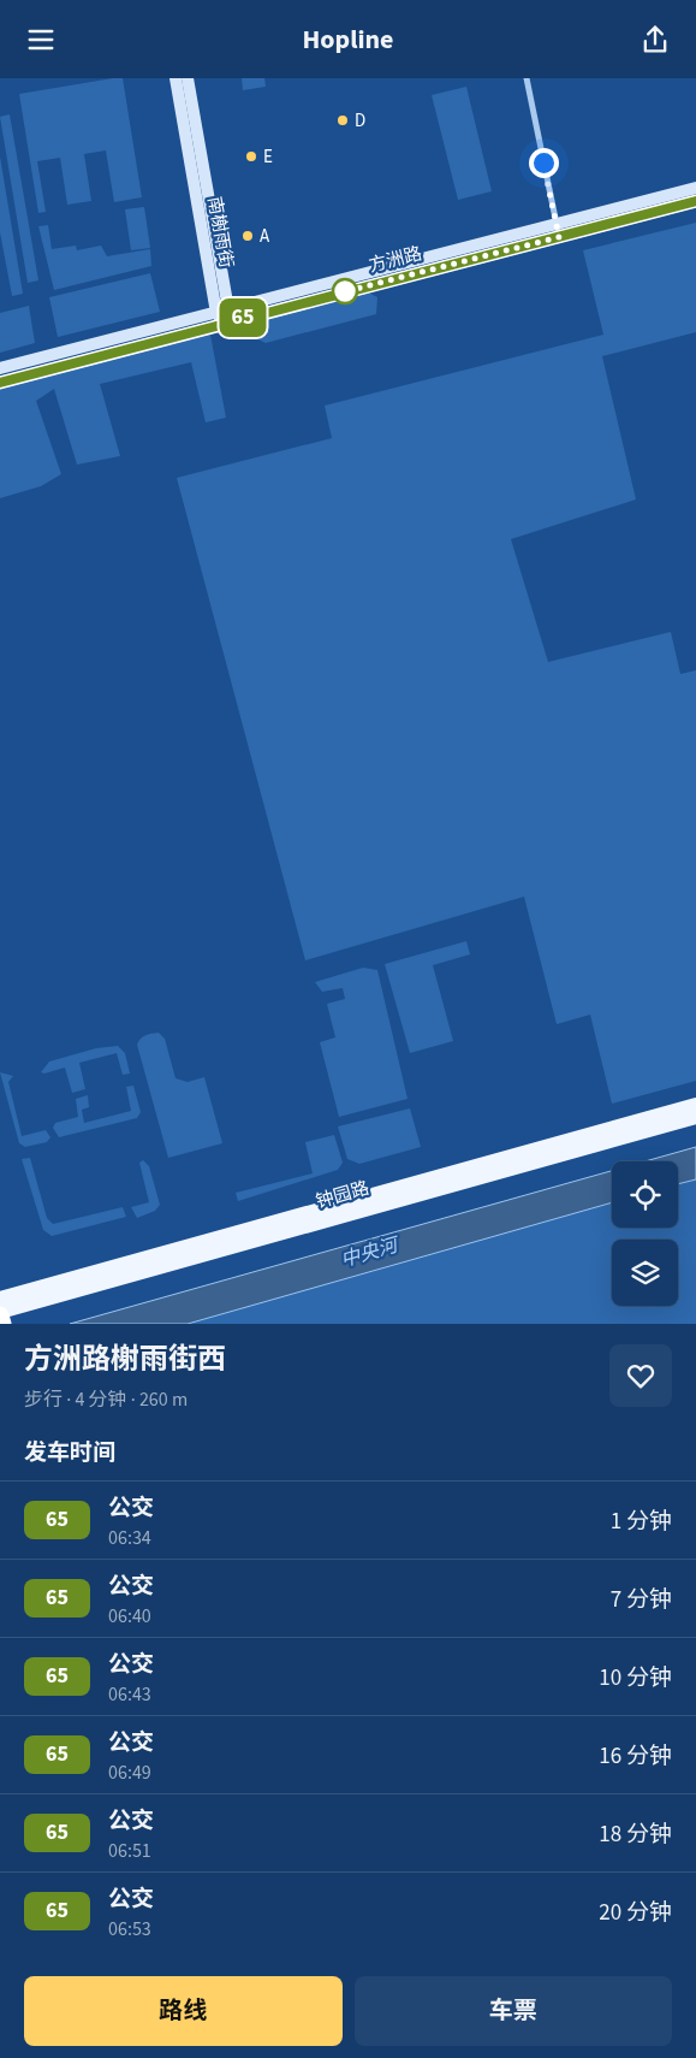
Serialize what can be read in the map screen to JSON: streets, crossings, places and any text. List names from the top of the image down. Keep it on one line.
{"streets":{"main road":["南榭雨街","方洲路","钟园路"]},"crossings":[["南榭雨街","方洲路"]],"water":["中央河"],"places":["D","E","A"],"lines":["bus line 65"],"page":{"header":"Hopline","on_map":"65","heading":[["方洲路榭雨街西","步行 · 4 分钟 · 260 m"],"发车时间"],"list":[{"mark":"65","name":"公交","note":"06:34","value":"1 分钟"},{"mark":"65","name":"公交","note":"06:40","value":"7 分钟"},{"mark":"65","name":"公交","note":"06:43","value":"10 分钟"},{"mark":"65","name":"公交","note":"06:49","value":"16 分钟"},{"mark":"65","name":"公交","note":"06:51","value":"18 分钟"},{"mark":"65","name":"公交","note":"06:53","value":"20 分钟"}],"buttons":["路线","车票"]}}
